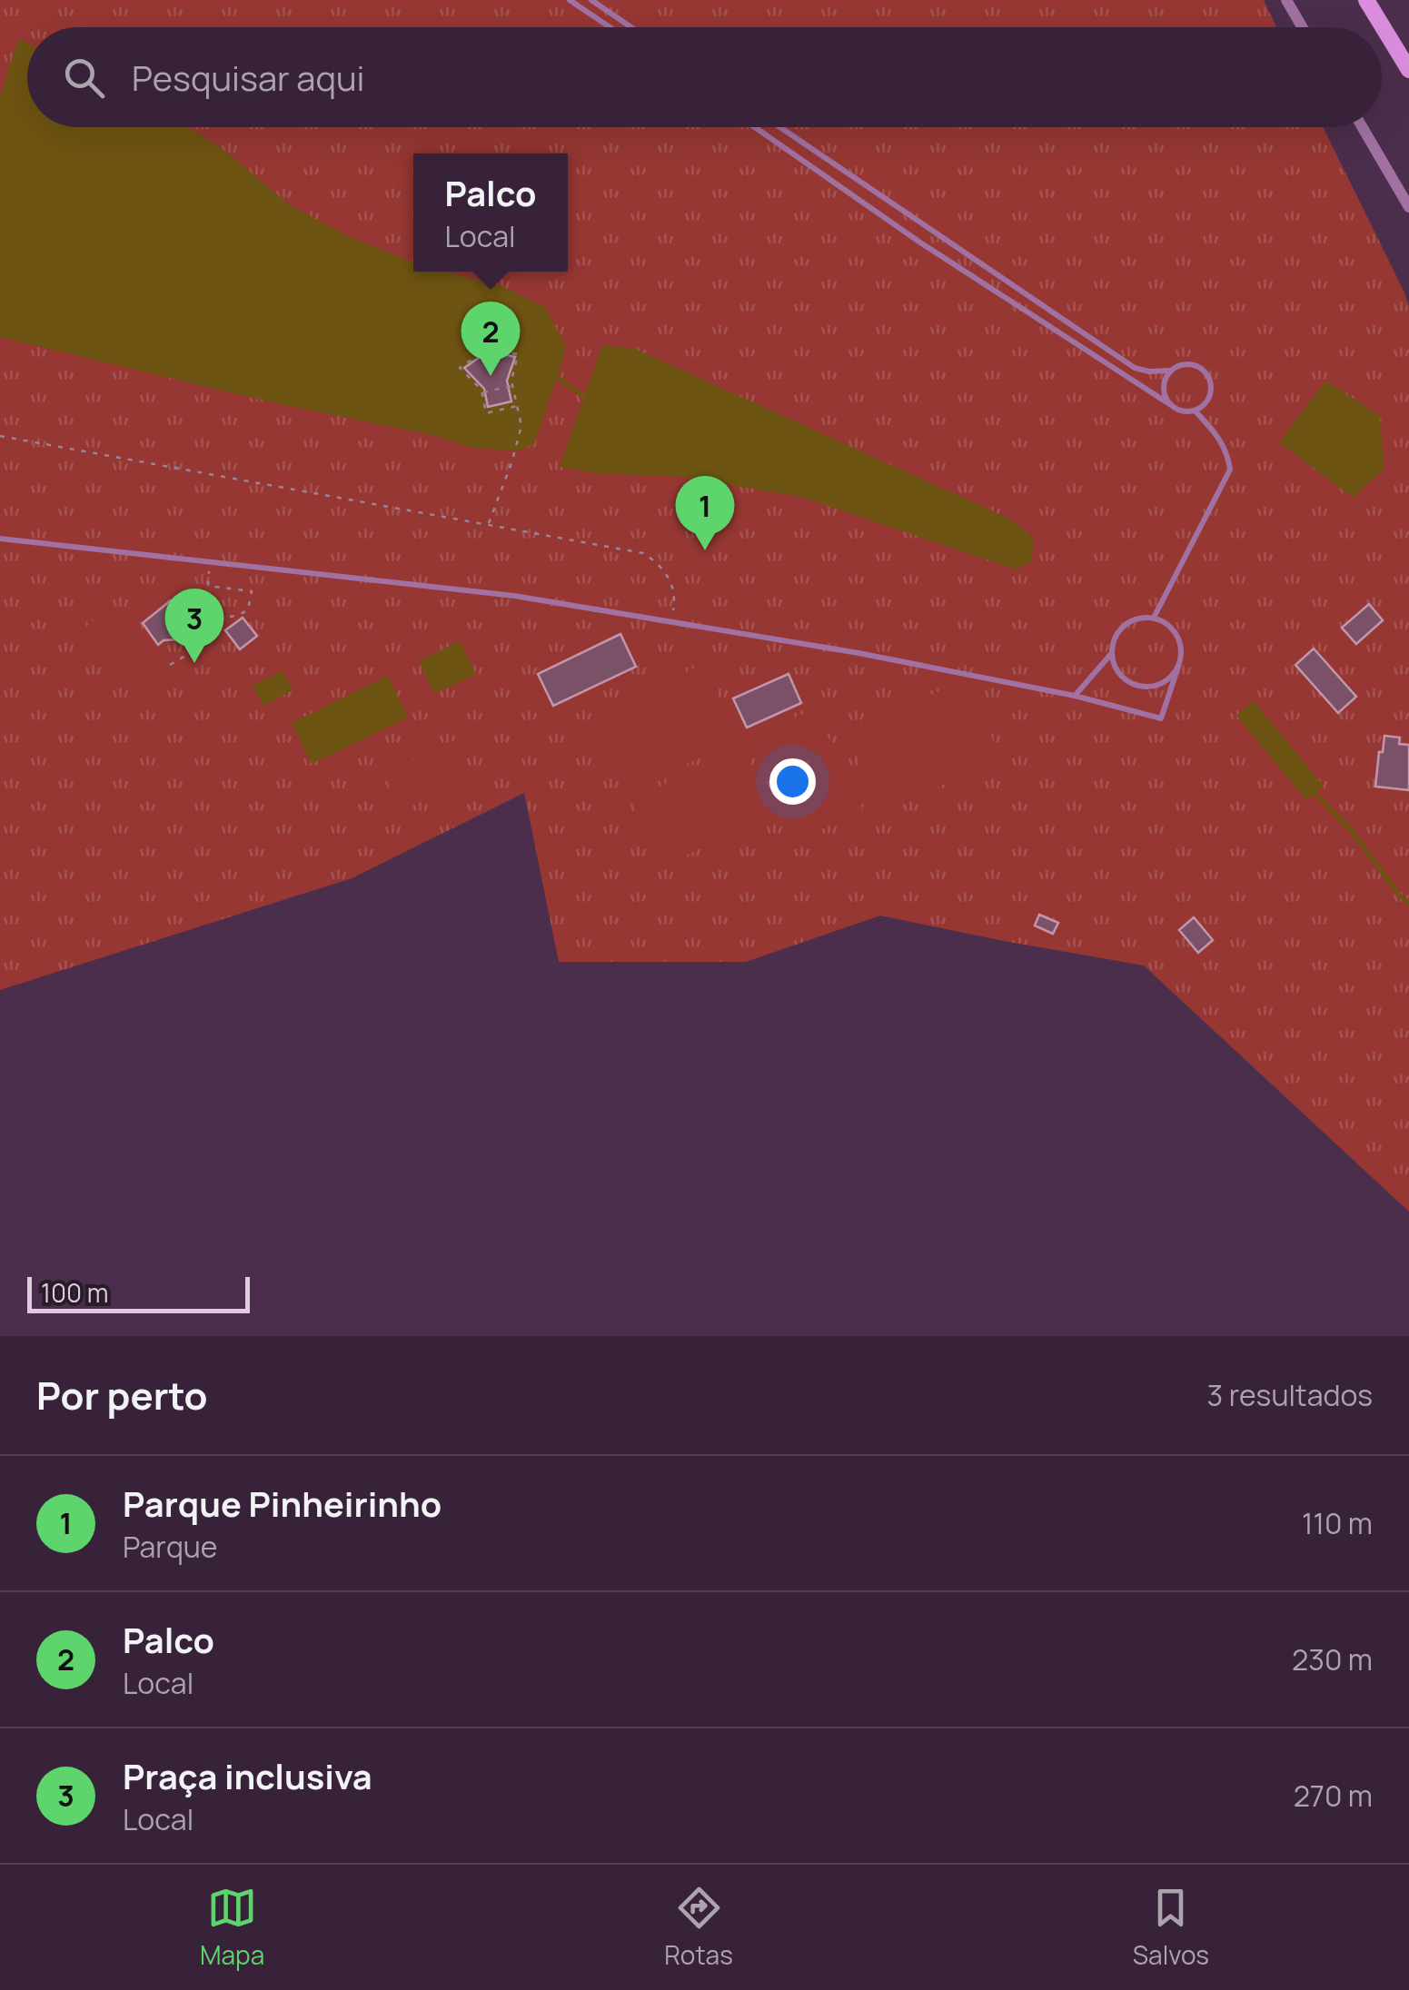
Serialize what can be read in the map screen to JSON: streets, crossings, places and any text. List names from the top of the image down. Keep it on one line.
{"scale_bar":"100 m","page":{"search":"Pesquisar aqui","popup":["Palco","Local"],"pins":["2","1","3"],"scale":"100 m","heading":["Por perto","3 resultados"],"list":[{"mark":"1","name":"Parque Pinheirinho","note":"Parque","value":"110 m"},{"mark":"2","name":"Palco","note":"Local","value":"230 m"},{"mark":"3","name":"Praça inclusiva","note":"Local","value":"270 m"}],"nav":["Mapa","Rotas","Salvos"]}}
